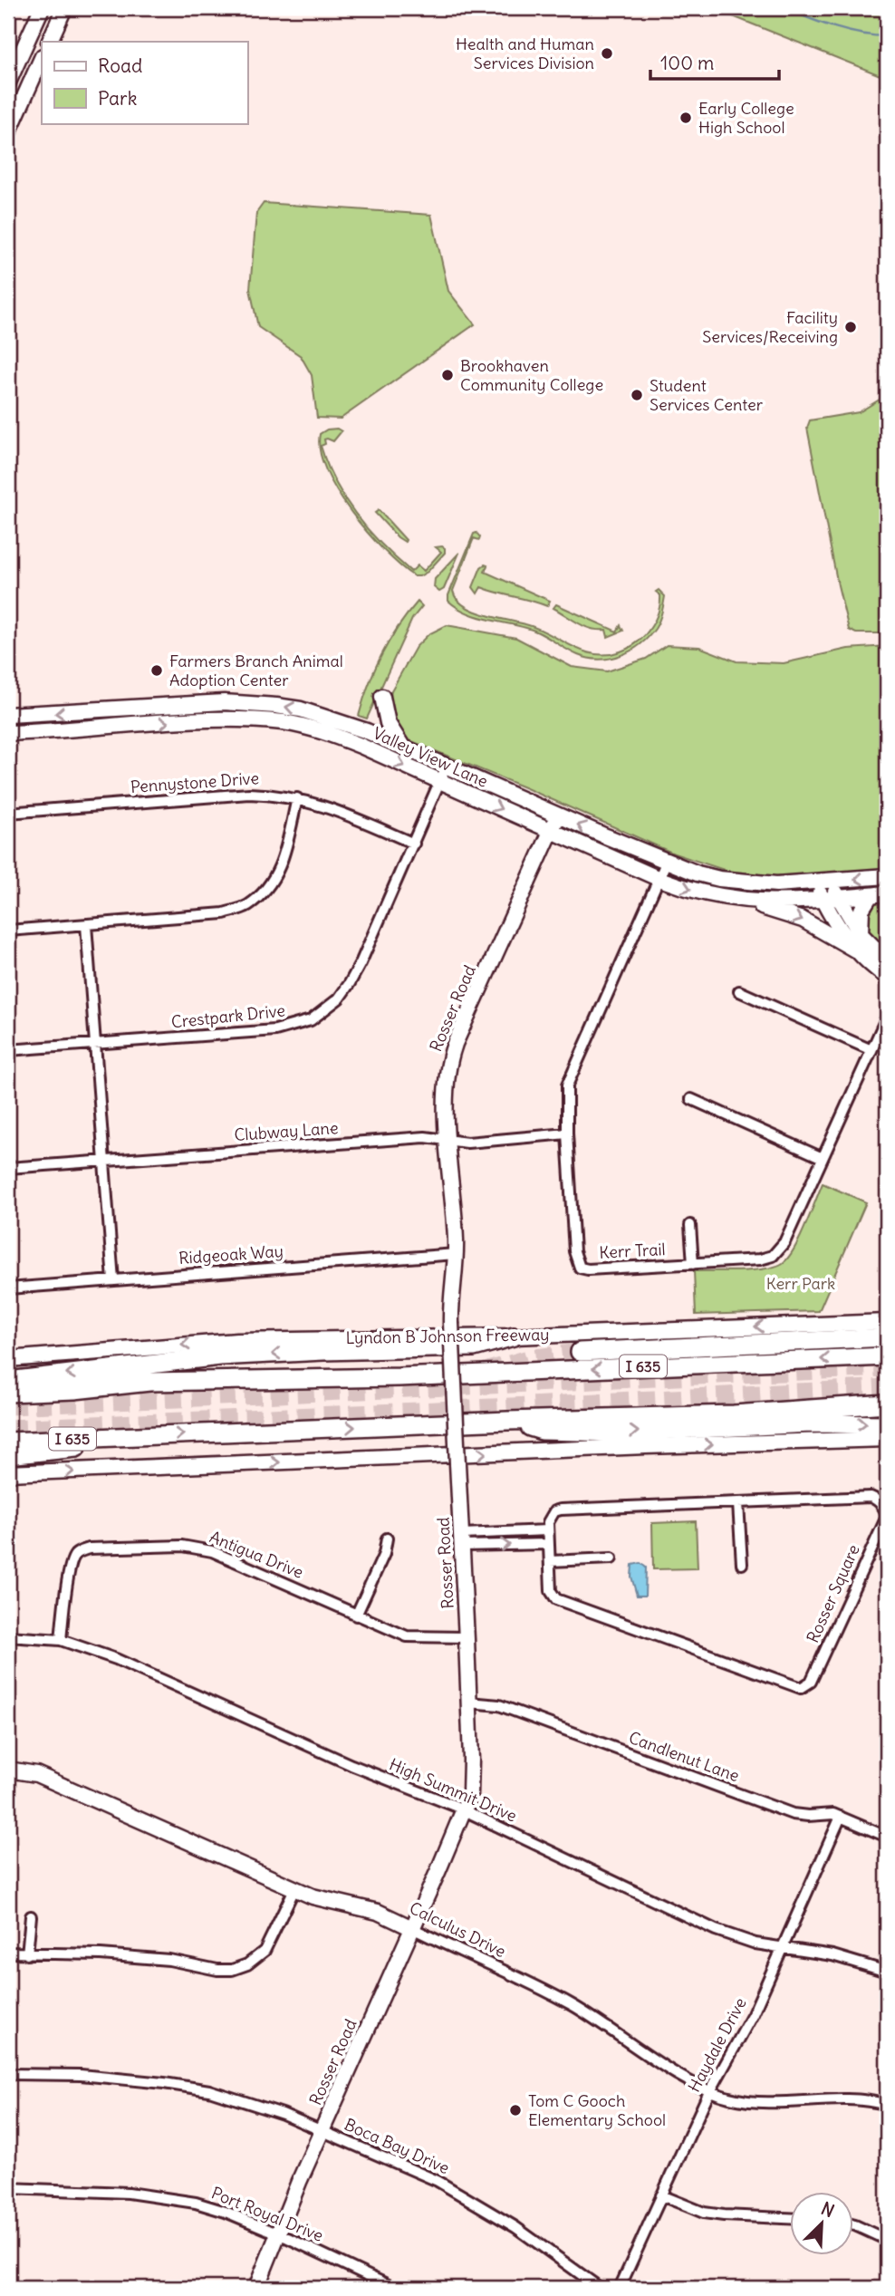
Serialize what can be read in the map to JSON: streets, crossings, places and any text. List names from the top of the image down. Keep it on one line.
{"streets":{"highway":["I 635"],"main road":["Valley View Lane","Rosser Road","Lyndon B Johnson Freeway","Calculus Drive"],"street":["Pennystone Drive","Crestpark Drive","Clubway Lane","Kerr Trail","Ridgeoak Way","Antigua Drive","Rosser Square","Candlenut Lane","High Summit Drive","Haydale Drive","Boca Bay Drive","Port Royal Drive"]},"crossings":[["Valley View Lane","Rosser Road"],["Valley View Lane","Crestpark Drive"],["Valley View Lane","Kerr Trail"],["Pennystone Drive","Crestpark Drive"],["Rosser Road","Clubway Lane"],["Rosser Road","Ridgeoak Way"],["Rosser Road","Antigua Drive"],["Rosser Road","Candlenut Lane"],["Rosser Road","High Summit Drive"],["Rosser Road","Calculus Drive"],["Rosser Road","Boca Bay Drive"],["Rosser Road","Port Royal Drive"],["Clubway Lane","Kerr Trail"],["Antigua Drive","High Summit Drive"],["Candlenut Lane","Haydale Drive"],["High Summit Drive","Haydale Drive"],["Calculus Drive","Haydale Drive"]],"parks":["Kerr Park"],"places":["Health and Human Services Division","Early College High School","Facility Services/Receiving","Brookhaven Community College","Student Services Center","Farmers Branch Animal Adoption Center","Tom C Gooch Elementary School"],"legend":["Road","Park"],"scale_bar":"100 m","north":"top right"}
